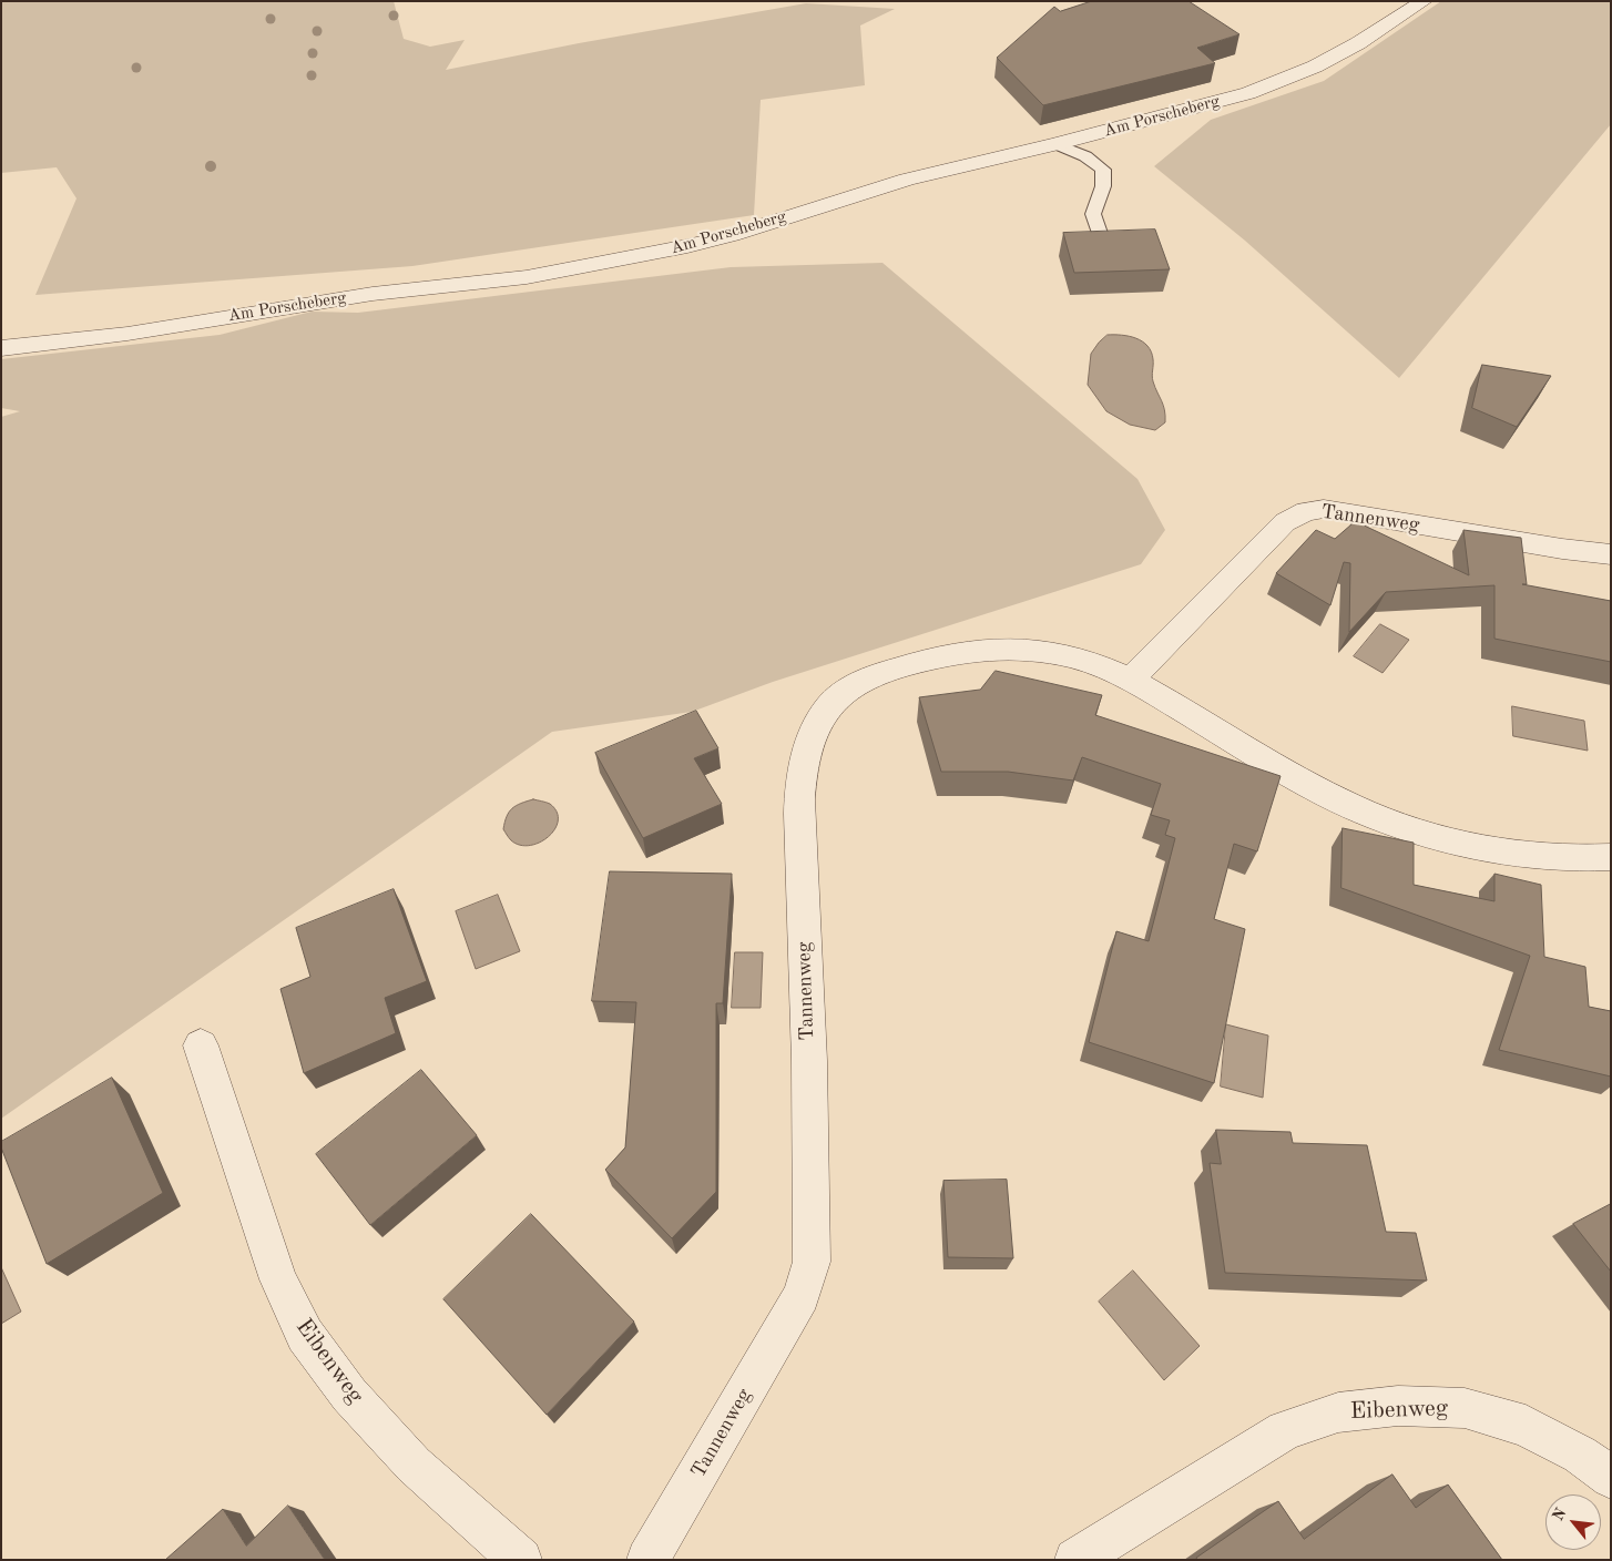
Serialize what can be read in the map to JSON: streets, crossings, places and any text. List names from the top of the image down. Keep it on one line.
{"streets":{"street":["Am Porscheberg","Tannenweg","Eibenweg"]},"north":"top left"}
